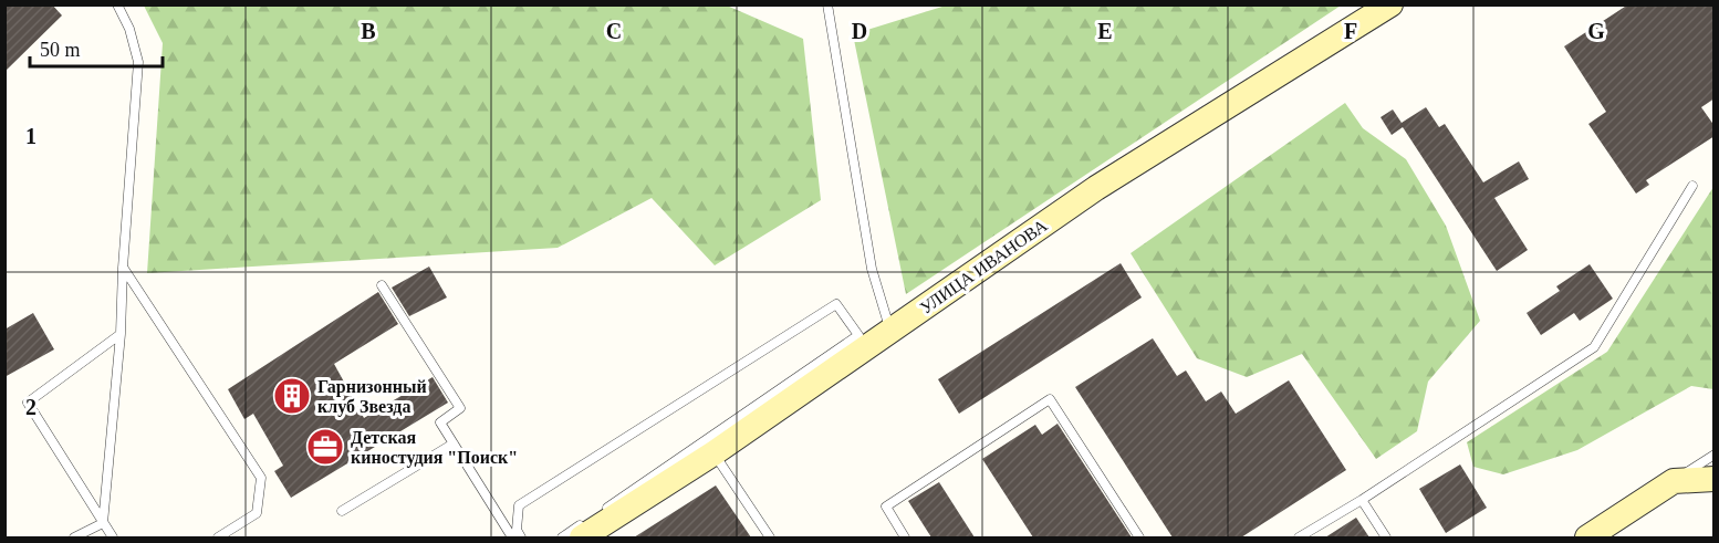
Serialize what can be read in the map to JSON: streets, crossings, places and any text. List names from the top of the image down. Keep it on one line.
{"streets":{"main road":["УЛИЦА ИВАНОВА"]},"places":{"building":["Гарнизонный клуб Звезда"],"office":["Детская киностудия \"Поиск\""]},"scale_bar":"50 m","grid":{"columns":["B","C","D","E","F","G"],"rows":["1","2"]}}
